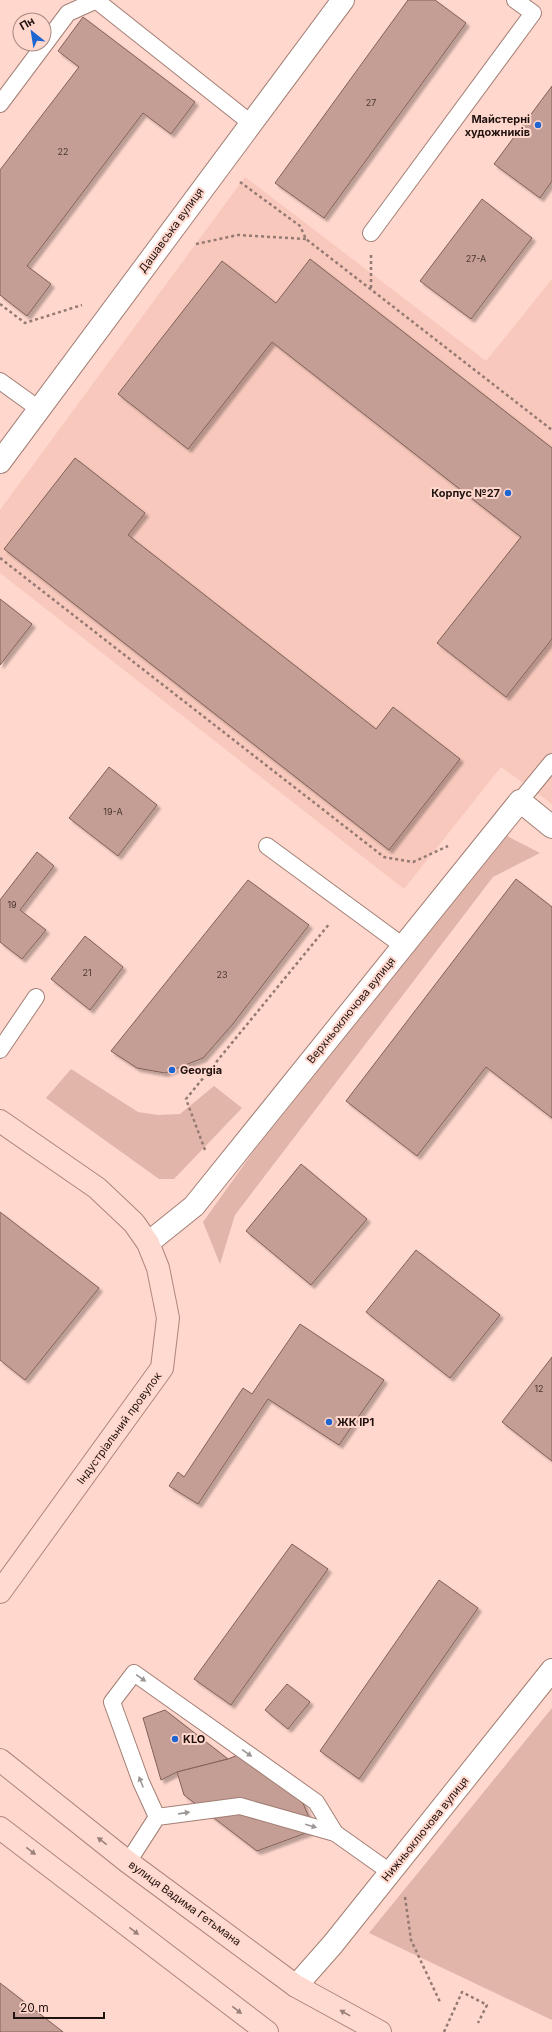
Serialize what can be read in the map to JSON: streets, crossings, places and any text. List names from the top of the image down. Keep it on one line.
{"streets":{"main road":["Індустріальний провулок","вулиця Вадима Гетьмана"],"street":["Дашавська вулиця","Верхньоключова вулиця","Нижньоключова вулиця"]},"crossings":[["Верхньоключова вулиця","Індустріальний провулок"],["Нижньоключова вулиця","вулиця Вадима Гетьмана"]],"places":["Майстерні художників","Корпус №27","Georgia","ЖК IP1","KLO"],"house_numbers":["27","22","27-А","19-А","19","21","23","12"],"scale_bar":"20 m","north":"top left"}
